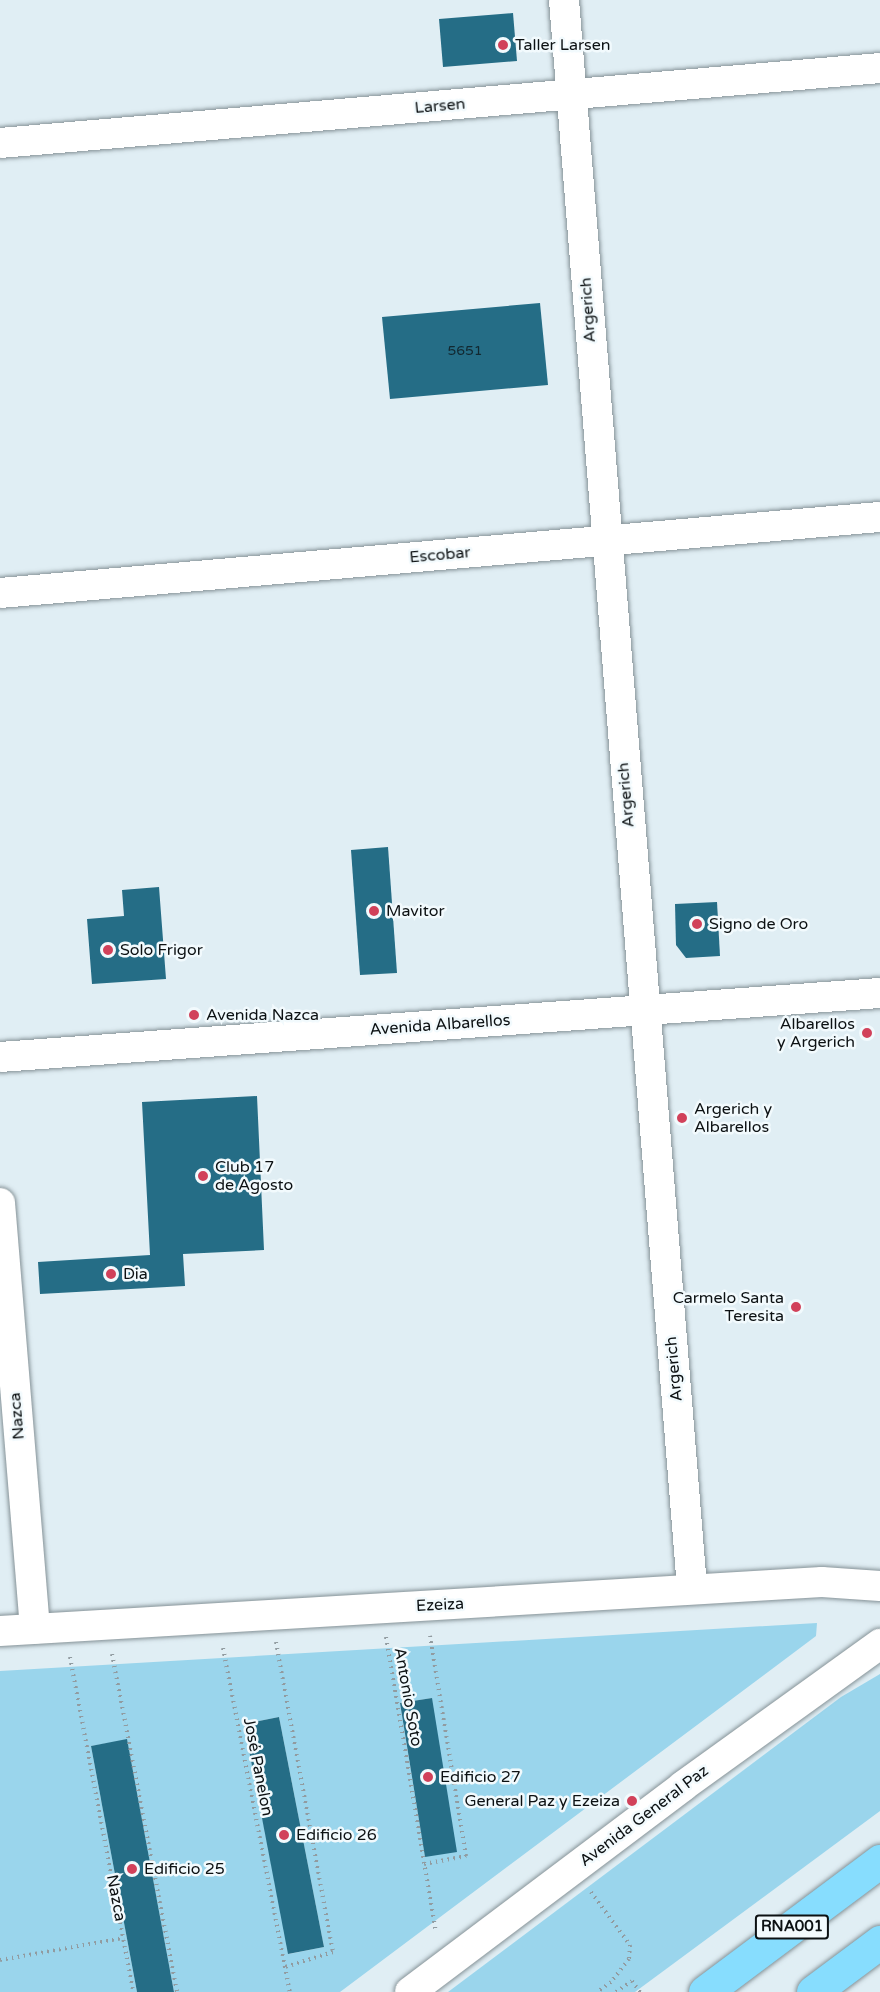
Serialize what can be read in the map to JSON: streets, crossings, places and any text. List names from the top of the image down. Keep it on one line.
{"streets":{"highway":["RNA001"],"street":["Larsen","Argerich","Escobar","Avenida Albarellos","Nazca","Ezeiza","Avenida General Paz"],"path":["Antonio Soto","José Panelon"]},"crossings":[["Larsen","Argerich"],["Argerich","Escobar"],["Argerich","Avenida Albarellos"],["Argerich","Ezeiza"],["Nazca","Ezeiza"],["Ezeiza","Antonio Soto"],["Ezeiza","José Panelon"]],"places":["Taller Larsen","Mavitor","Signo de Oro","Solo Frigor","Avenida Nazca","Albarellos y Argerich","Argerich y Albarellos","Club 17 de Agosto","Dia","Carmelo Santa Teresita","Edificio 27","General Paz y Ezeiza","Edificio 26","Edificio 25"],"house_numbers":["5651"]}
